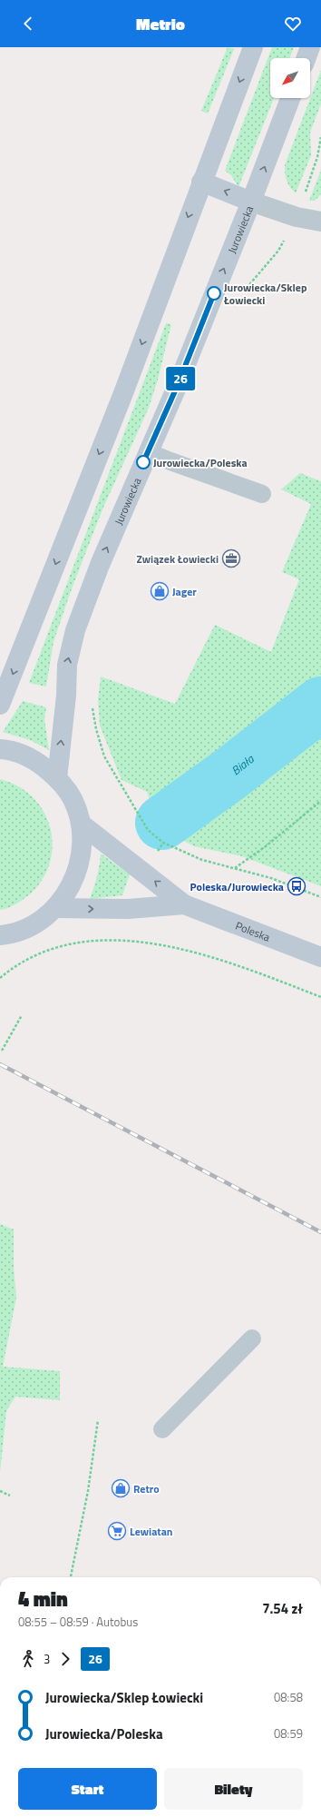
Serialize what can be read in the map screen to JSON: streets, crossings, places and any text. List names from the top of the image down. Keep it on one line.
{"streets":{"street":["Jurowiecka","Poleska"]},"water":["Biała"],"places":{"other":["Jurowiecka/Sklep Łowiecki","Jurowiecka/Poleska"],"office":["Związek Łowiecki"],"shop":["Jager","Retro"],"bus stop":["Poleska/Jurowiecka"],"supermarket":["Lewiatan"]},"lines":["bus line 26"],"north":"bottom left","page":{"header":"Metrio","on_map":"26","heading":["4 min","08:55 – 08:59 · Autobus","7.54 zł"],"legs":["3","26"],"list":[{"name":"Jurowiecka/Sklep Łowiecki","value":"08:58"},{"name":"Jurowiecka/Poleska","value":"08:59"}],"buttons":["Start","Bilety"]}}
